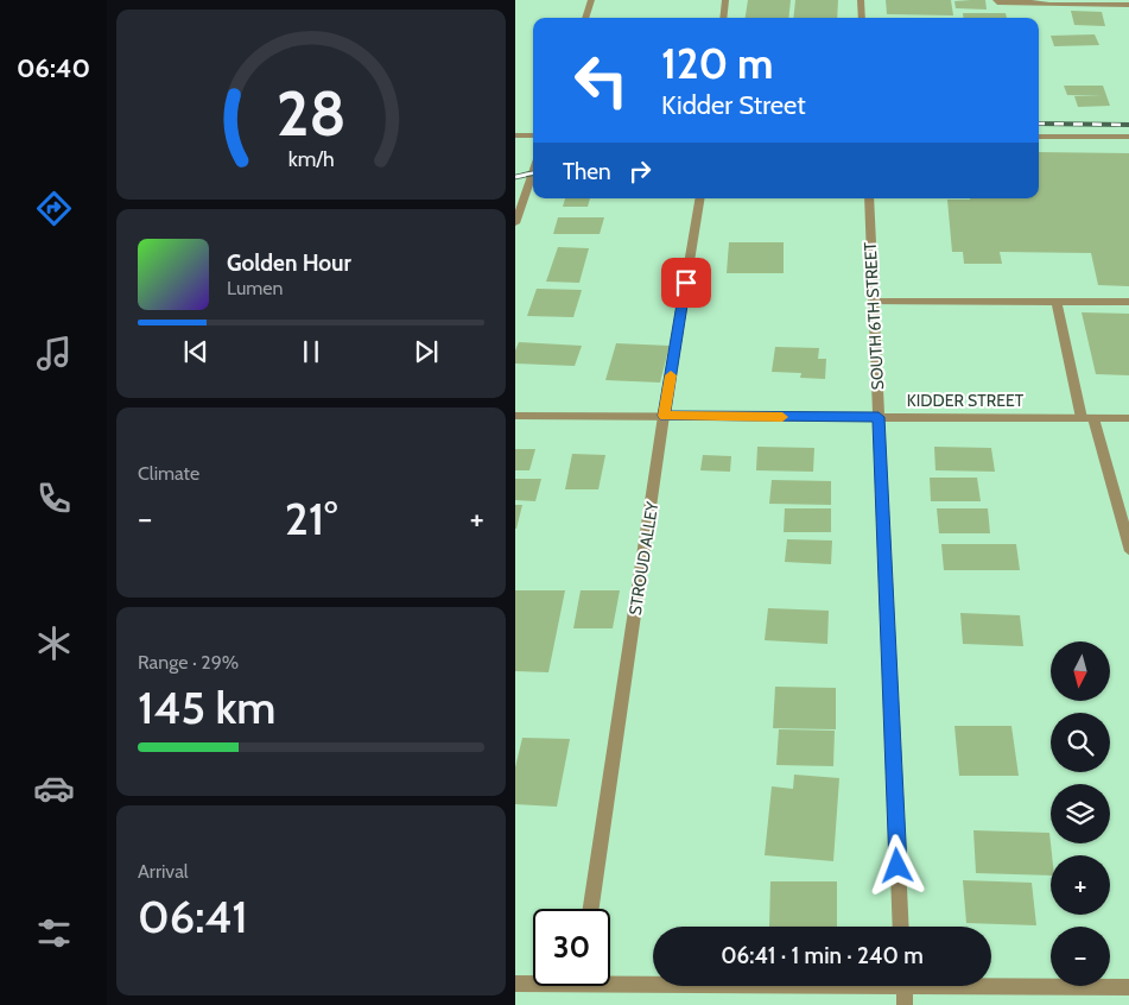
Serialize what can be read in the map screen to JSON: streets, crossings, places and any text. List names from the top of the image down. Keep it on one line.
{"streets":{"street":["SOUTH 6TH STREET","KIDDER STREET","STROUD ALLEY"]},"crossings":[["SOUTH 6TH STREET","KIDDER STREET"],["KIDDER STREET","STROUD ALLEY"]],"north":"bottom","page":{"tabs":"06:40","turn":["120 m","Kidder Street"],"then":"Then","song":["Golden Hour","Lumen"],"tile":["Climate",["Range · 29%","145 km"],["Arrival","06:41"]],"heat":["−","21°","+"],"map_buttons":["+","−"],"limit":"30","trip":"06:41 · 1 min · 240 m","gauge":["28","km/h"]}}
